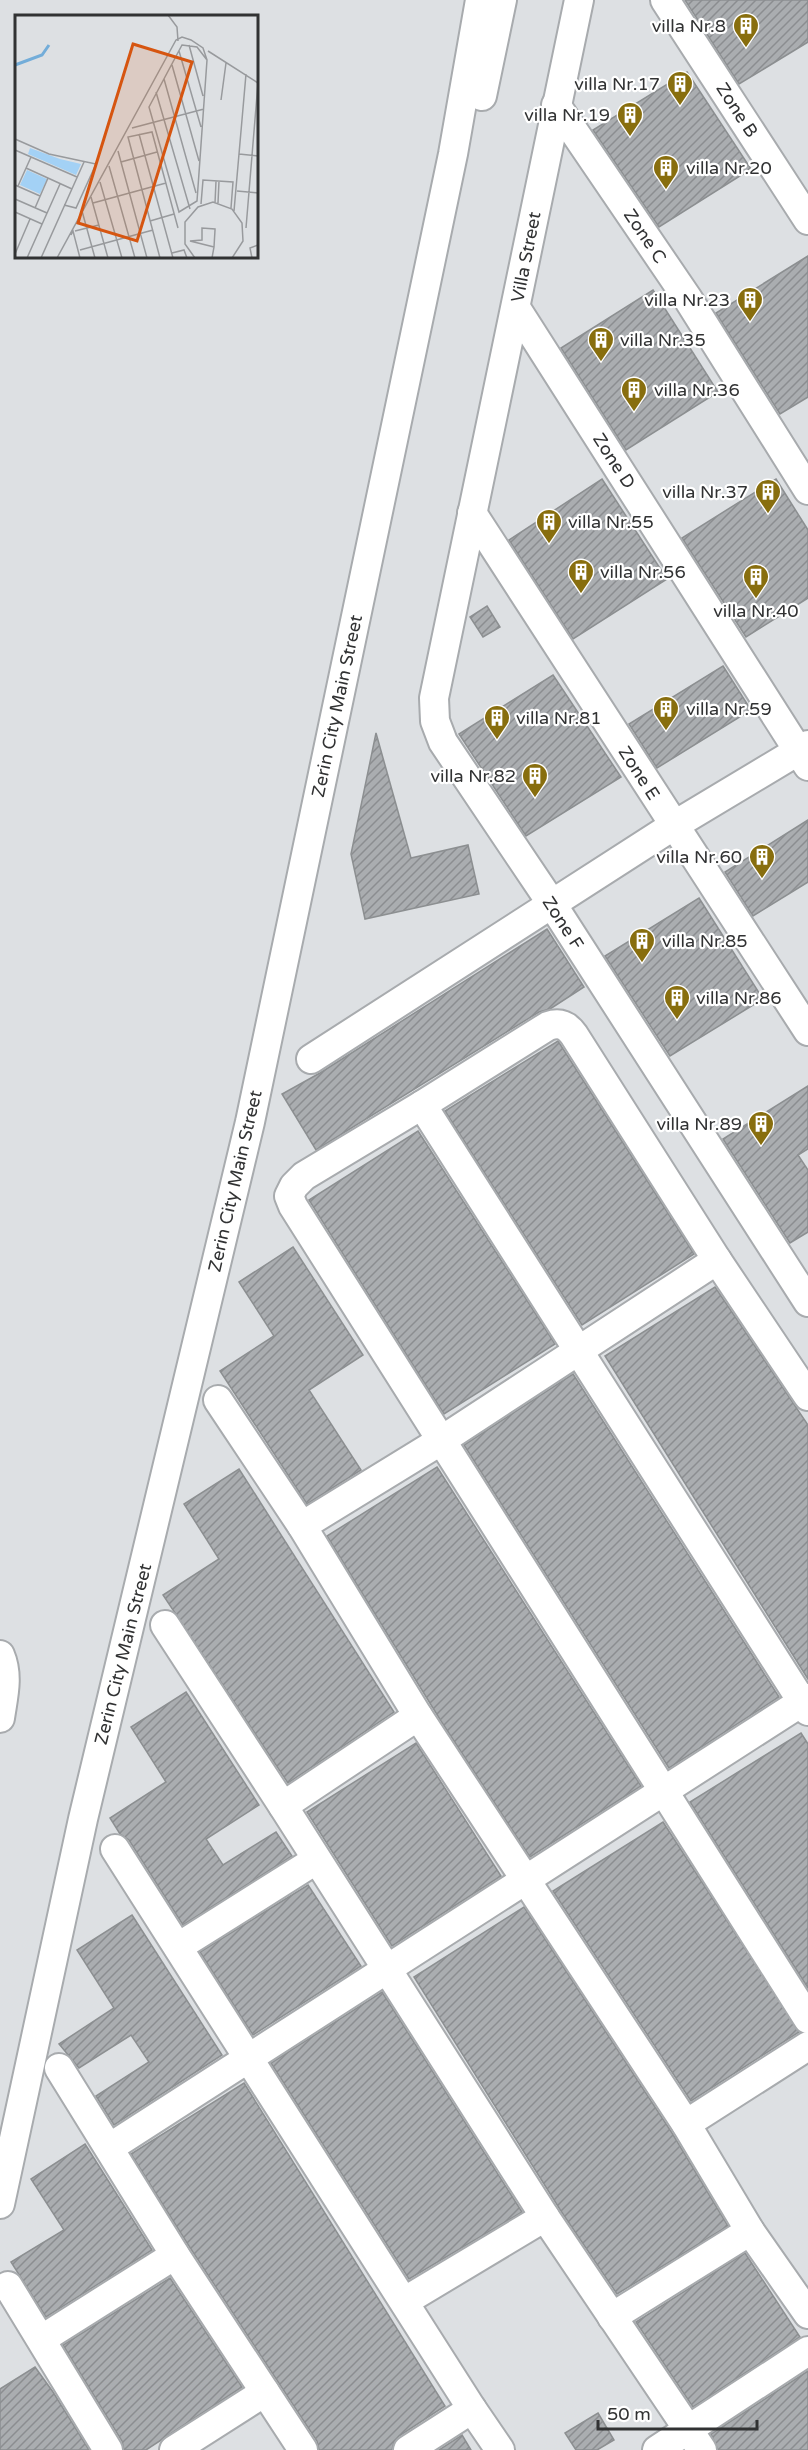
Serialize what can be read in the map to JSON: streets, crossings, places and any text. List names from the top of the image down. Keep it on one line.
{"streets":{"street":["Zone B","Zone C","Villa Street","Zone D","Zerin City Main Street","Zone E","Zone F"]},"crossings":[["Zone C","Villa Street"],["Villa Street","Zone D"],["Villa Street","Zone E"],["Villa Street","Zone F"],["Zone E","Zone F"]],"places":{"building":["villa Nr.8","villa Nr.17","villa Nr.19","villa Nr.20","villa Nr.23","villa Nr.35","villa Nr.36","villa Nr.37","villa Nr.55","villa Nr.56","villa Nr.40","villa Nr.59","villa Nr.81","villa Nr.82","villa Nr.60","villa Nr.85","villa Nr.86","villa Nr.89"]},"scale_bar":"50 m"}
